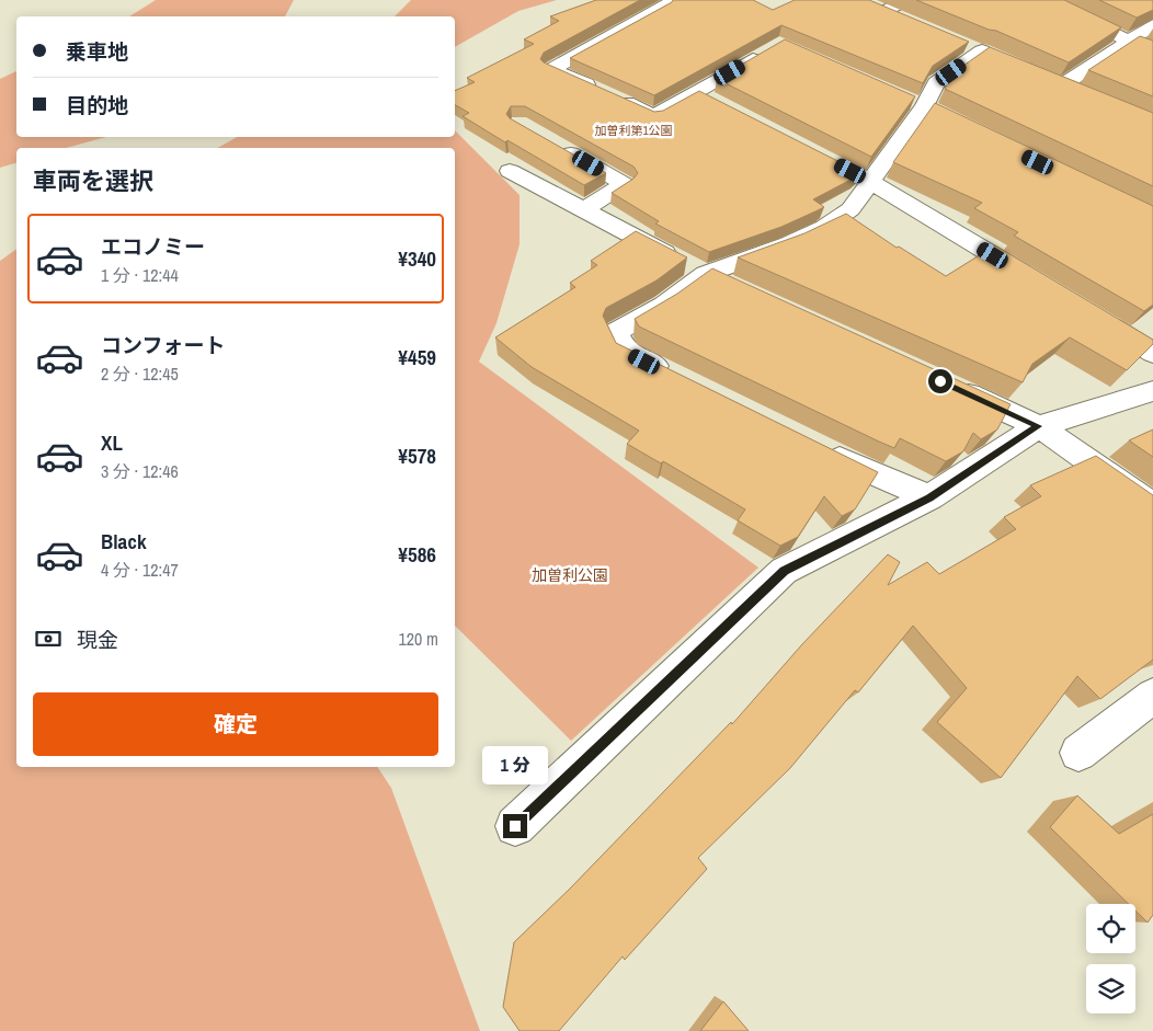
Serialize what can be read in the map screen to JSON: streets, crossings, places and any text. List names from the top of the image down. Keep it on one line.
{"parks":["加曽利第1公園","加曽利公園"],"page":{"banner":["乗車地","目的地"],"heading":"車両を選択","list":[{"name":"エコノミー","note":"1 分 · 12:44","value":"¥340"},{"name":"コンフォート","note":"2 分 · 12:45","value":"¥459"},{"name":"XL","note":"3 分 · 12:46","value":"¥578"},{"name":"Black","note":"4 分 · 12:47","value":"¥586"}],"pay":["現金","120 m"],"buttons":"確定","bubble":"1 分"}}
